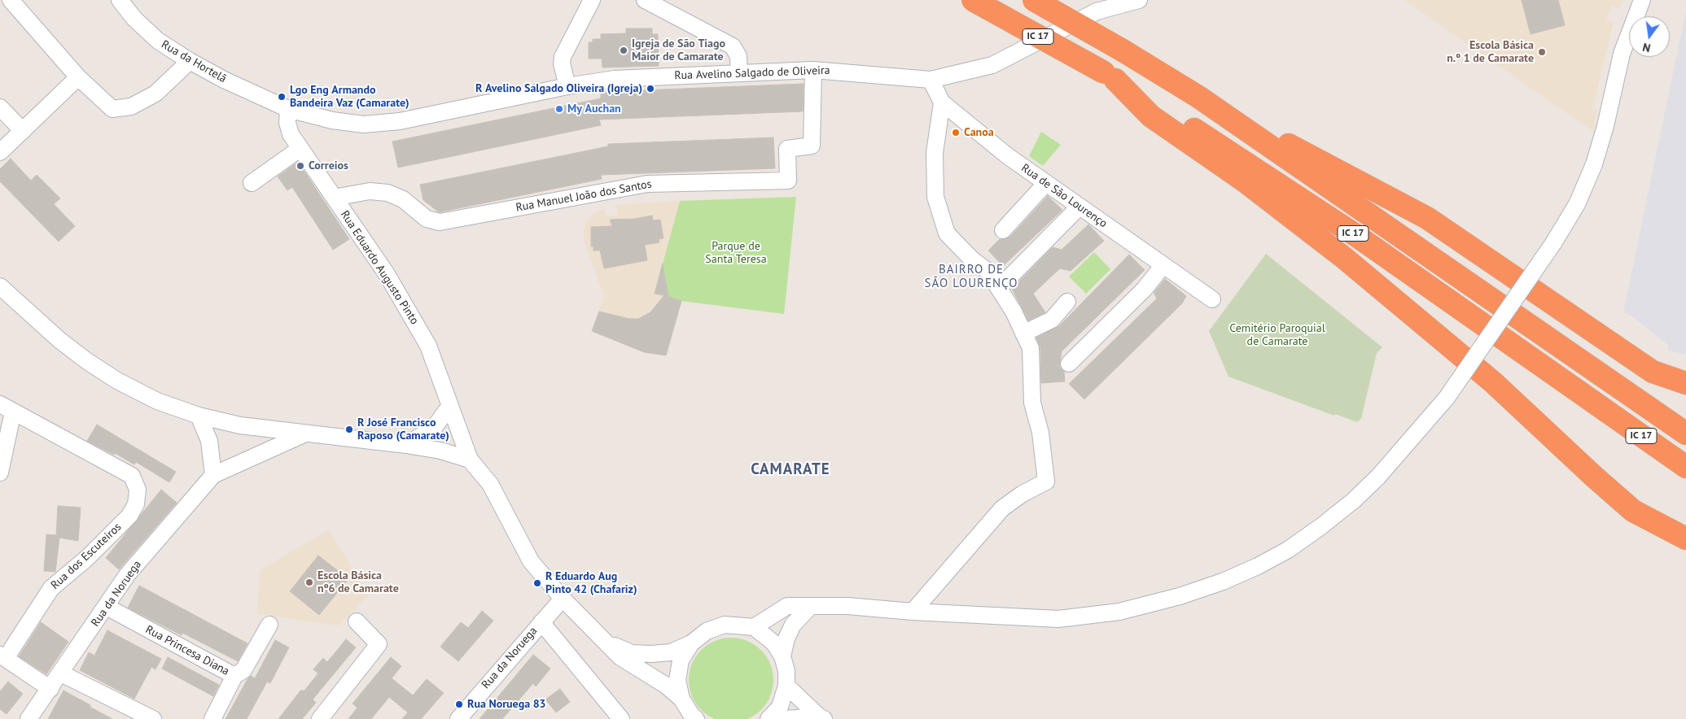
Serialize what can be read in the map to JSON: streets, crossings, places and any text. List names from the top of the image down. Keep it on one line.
{"streets":{"highway":["IC 17"],"street":["Rua da Hortelã","Rua Avelino Salgado de Oliveira","Rua Manuel João dos Santos","Rua de São Lourenço","Rua Eduardo Augusto Pinto","Rua dos Escuteiros","Rua da Noruega","Rua Princesa Diana"]},"crossings":[["Rua da Hortelã","Rua Avelino Salgado de Oliveira"],["Rua da Hortelã","Rua Eduardo Augusto Pinto"],["Rua Avelino Salgado de Oliveira","Rua Manuel João dos Santos"],["Rua Avelino Salgado de Oliveira","Rua de São Lourenço"],["Rua Manuel João dos Santos","Rua Eduardo Augusto Pinto"],["Rua da Noruega","Rua Princesa Diana"]],"districts":["BAIRRO DE SÃO LOURENÇO","CAMARATE"],"parks":["Parque de Santa Teresa","Cemitério Paroquial de Camarate"],"places":["Igreja de São Tiago Maior de Camarate","Escola Básica n.º 1 de Camarate","R Avelino Salgado Oliveira (Igreja)","Lgo Eng Armando Bandeira Vaz (Camarate)","My Auchan","Canoa","Correios","R José Francisco Raposo (Camarate)","Escola Básica nº6 de Camarate","R Eduardo Aug Pinto 42 (Chafariz)","Rua Noruega 83"],"north":"bottom"}
